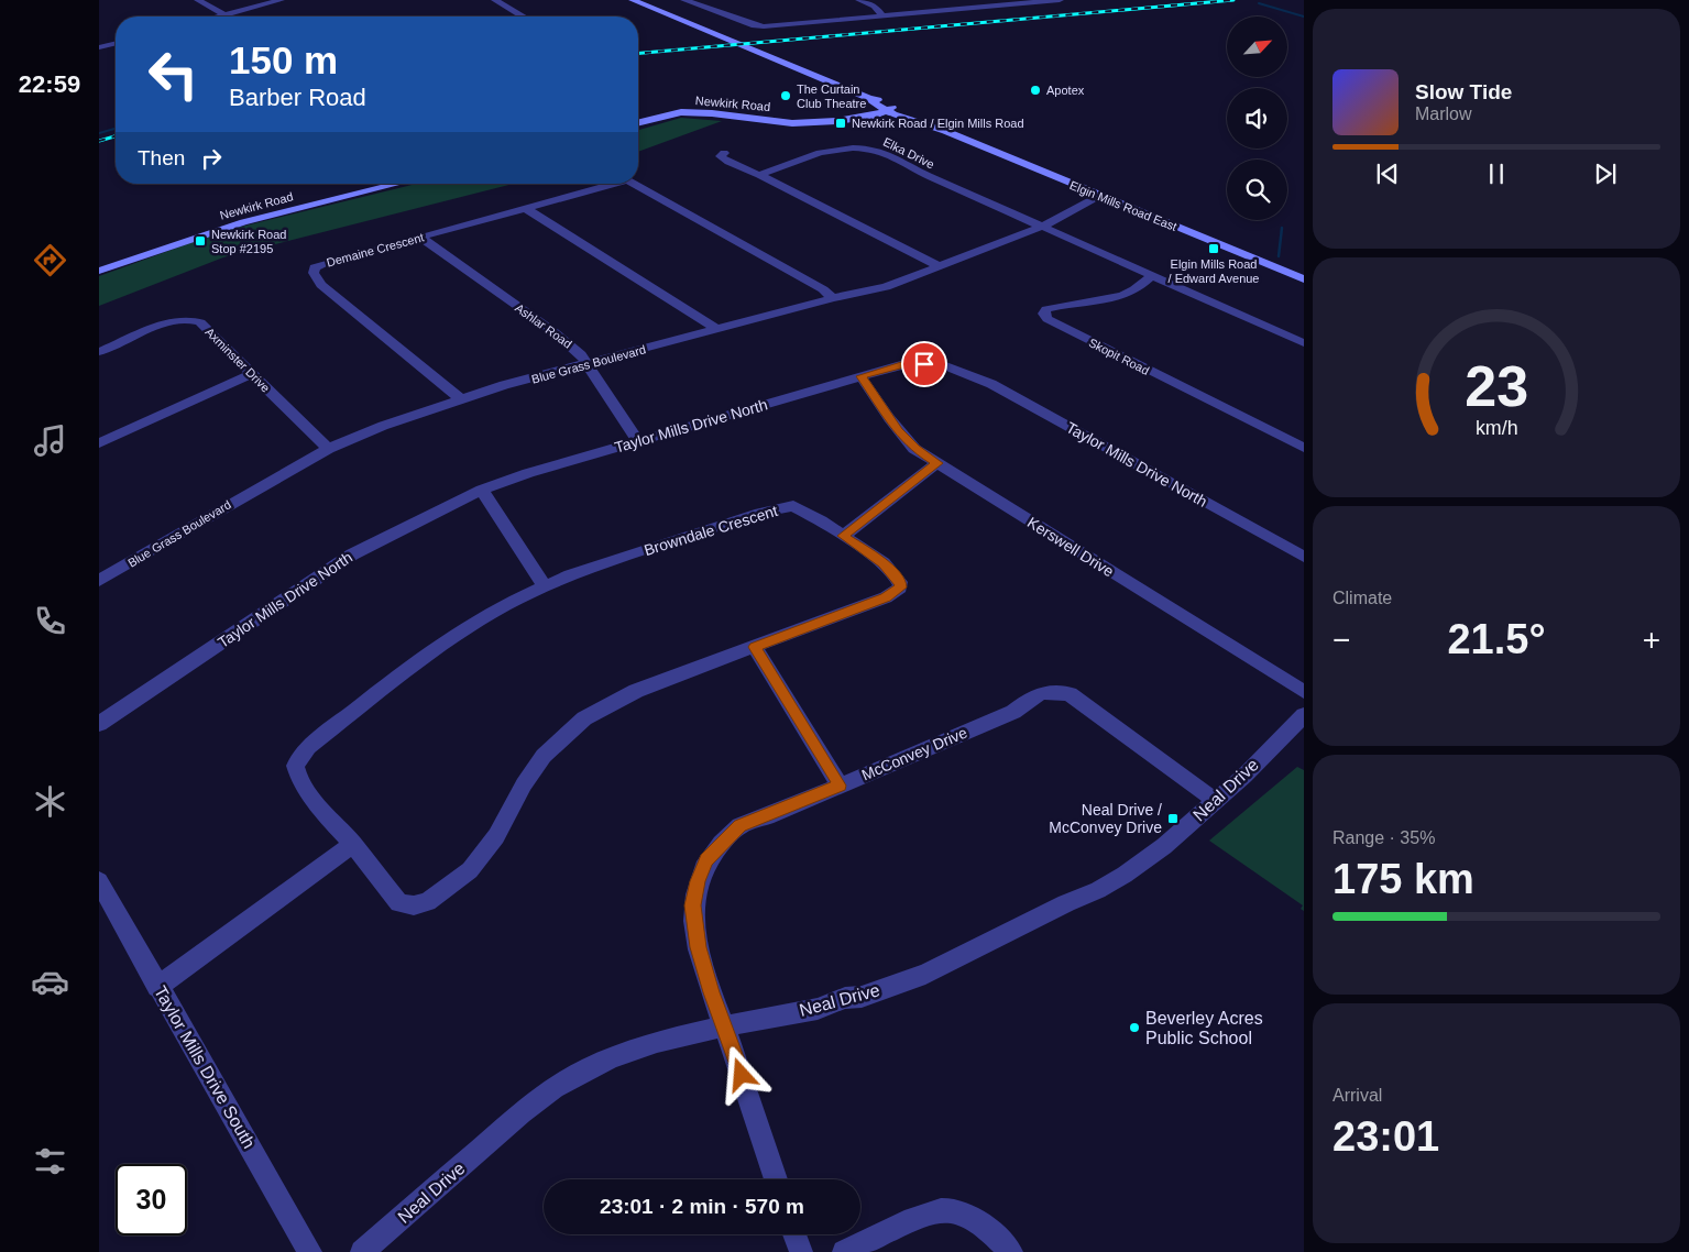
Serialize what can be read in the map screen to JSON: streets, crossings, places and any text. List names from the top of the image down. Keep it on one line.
{"streets":{"main road":["Newkirk Road","Elgin Mills Road East"],"street":["Elka Drive","Demaine Crescent","Ashlar Road","Skopit Road","Axminster Drive","Blue Grass Boulevard","Taylor Mills Drive North","Browndale Crescent","Kerswell Drive","McConvey Drive","Neal Drive","Taylor Mills Drive South"]},"crossings":[["Newkirk Road","Elgin Mills Road East"],["Elka Drive","Skopit Road"],["Elka Drive","Blue Grass Boulevard"],["Elgin Mills Road East","Blue Grass Boulevard"],["Demaine Crescent","Ashlar Road"],["Demaine Crescent","Blue Grass Boulevard"],["Ashlar Road","Blue Grass Boulevard"],["Ashlar Road","Taylor Mills Drive North"],["Axminster Drive","Blue Grass Boulevard"],["Taylor Mills Drive North","Kerswell Drive"],["McConvey Drive","Neal Drive"]],"places":{"other":["Apotex","The Curtain Club Theatre","Beverley Acres Public School"],"transit":["Newkirk Road / Elgin Mills Road","Newkirk Road Stop #2195","Elgin Mills Road / Edward Avenue","Neal Drive / McConvey Drive"]},"north":"top right","page":{"tabs":"22:59","turn":["150 m","Barber Road"],"song":["Slow Tide","Marlow"],"then":"Then","tile":["Climate",["Range · 35%","175 km"],["Arrival","23:01"]],"heat":["−","21.5°","+"],"limit":"30","trip":"23:01 · 2 min · 570 m","gauge":["23","km/h"]}}
